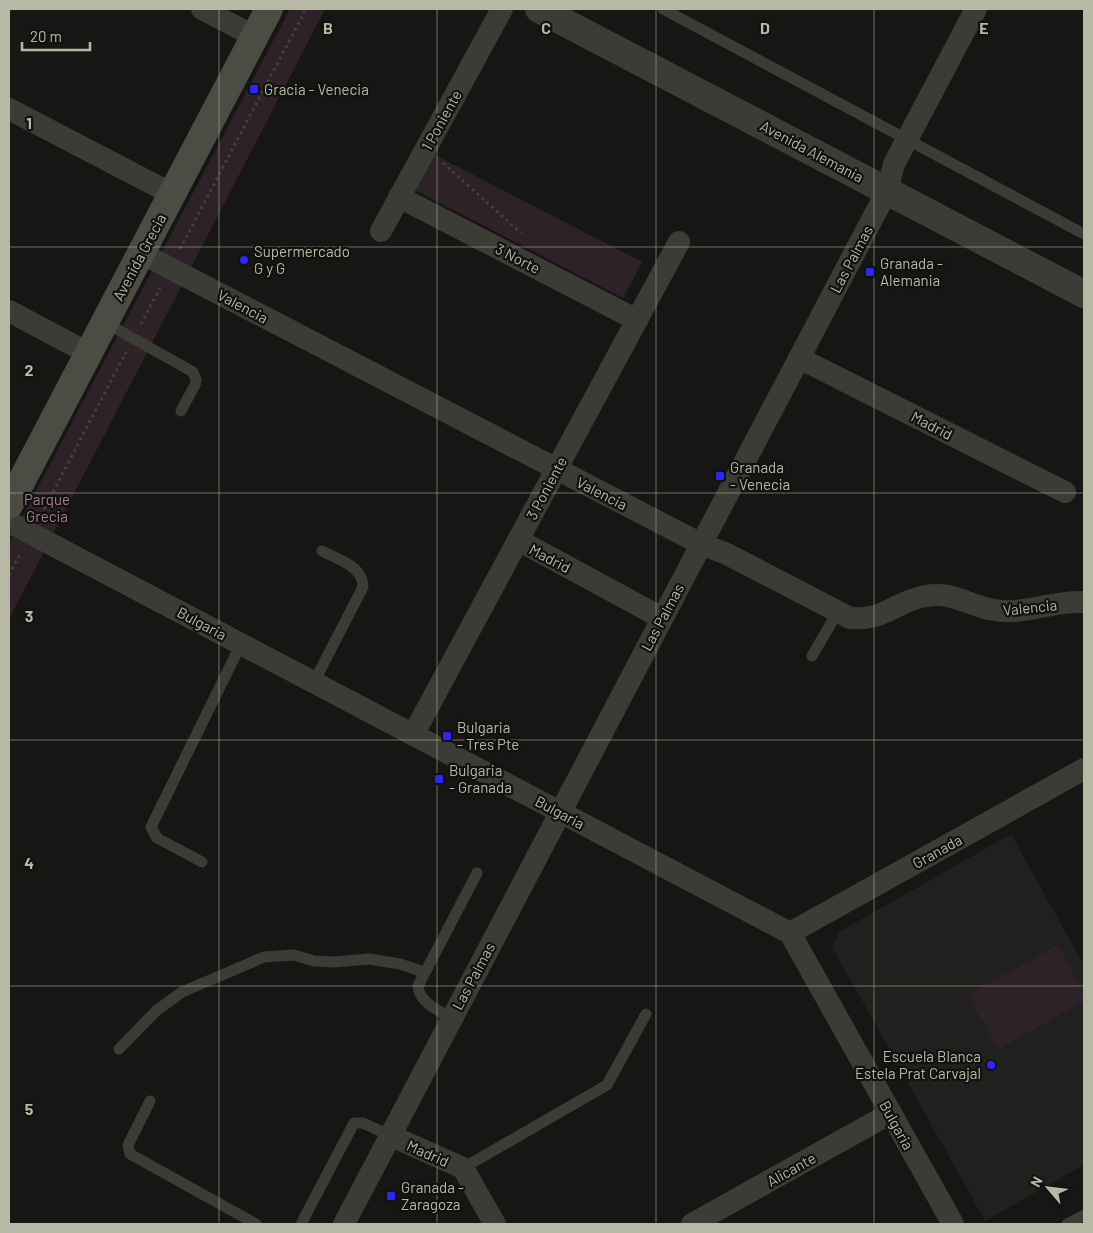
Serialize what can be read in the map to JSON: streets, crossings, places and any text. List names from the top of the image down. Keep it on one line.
{"streets":{"main road":["Avenida Grecia"],"street":["1 Poniente","Avenida Alemania","3 Norte","Las Palmas","Valencia","Madrid","3 Poniente","Bulgaria","Granada","Alicante"]},"crossings":[["1 Poniente","3 Norte"],["Avenida Alemania","Las Palmas"],["Avenida Grecia","Valencia"],["3 Norte","3 Poniente"],["Las Palmas","Valencia"],["Las Palmas","Madrid"],["Las Palmas","Bulgaria"],["Valencia","3 Poniente"],["Madrid","3 Poniente"],["3 Poniente","Bulgaria"],["Bulgaria","Granada"],["Bulgaria","Alicante"]],"parks":["Parque Grecia"],"places":{"transit":["Gracia - Venecia","Granada - Alemania","Granada - Venecia","Bulgaria - Tres Pte","Bulgaria - Granada","Granada - Zaragoza"],"other":["Supermercado G y G","Escuela Blanca Estela Prat Carvajal"]},"scale_bar":"20 m","north":"top left","grid":{"columns":["B","C","D","E"],"rows":["1","2","3","4","5"]}}
